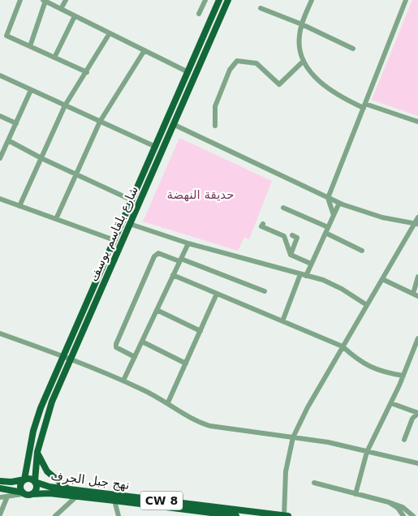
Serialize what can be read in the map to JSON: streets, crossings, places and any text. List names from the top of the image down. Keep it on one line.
{"streets":{"main road":["شارع بلقاسم يوسف","نهج جبل الجرف","CW 8"]},"crossings":[["شارع بلقاسم يوسف","نهج جبل الجرف"]],"parks":["حديقة النهضة"]}
